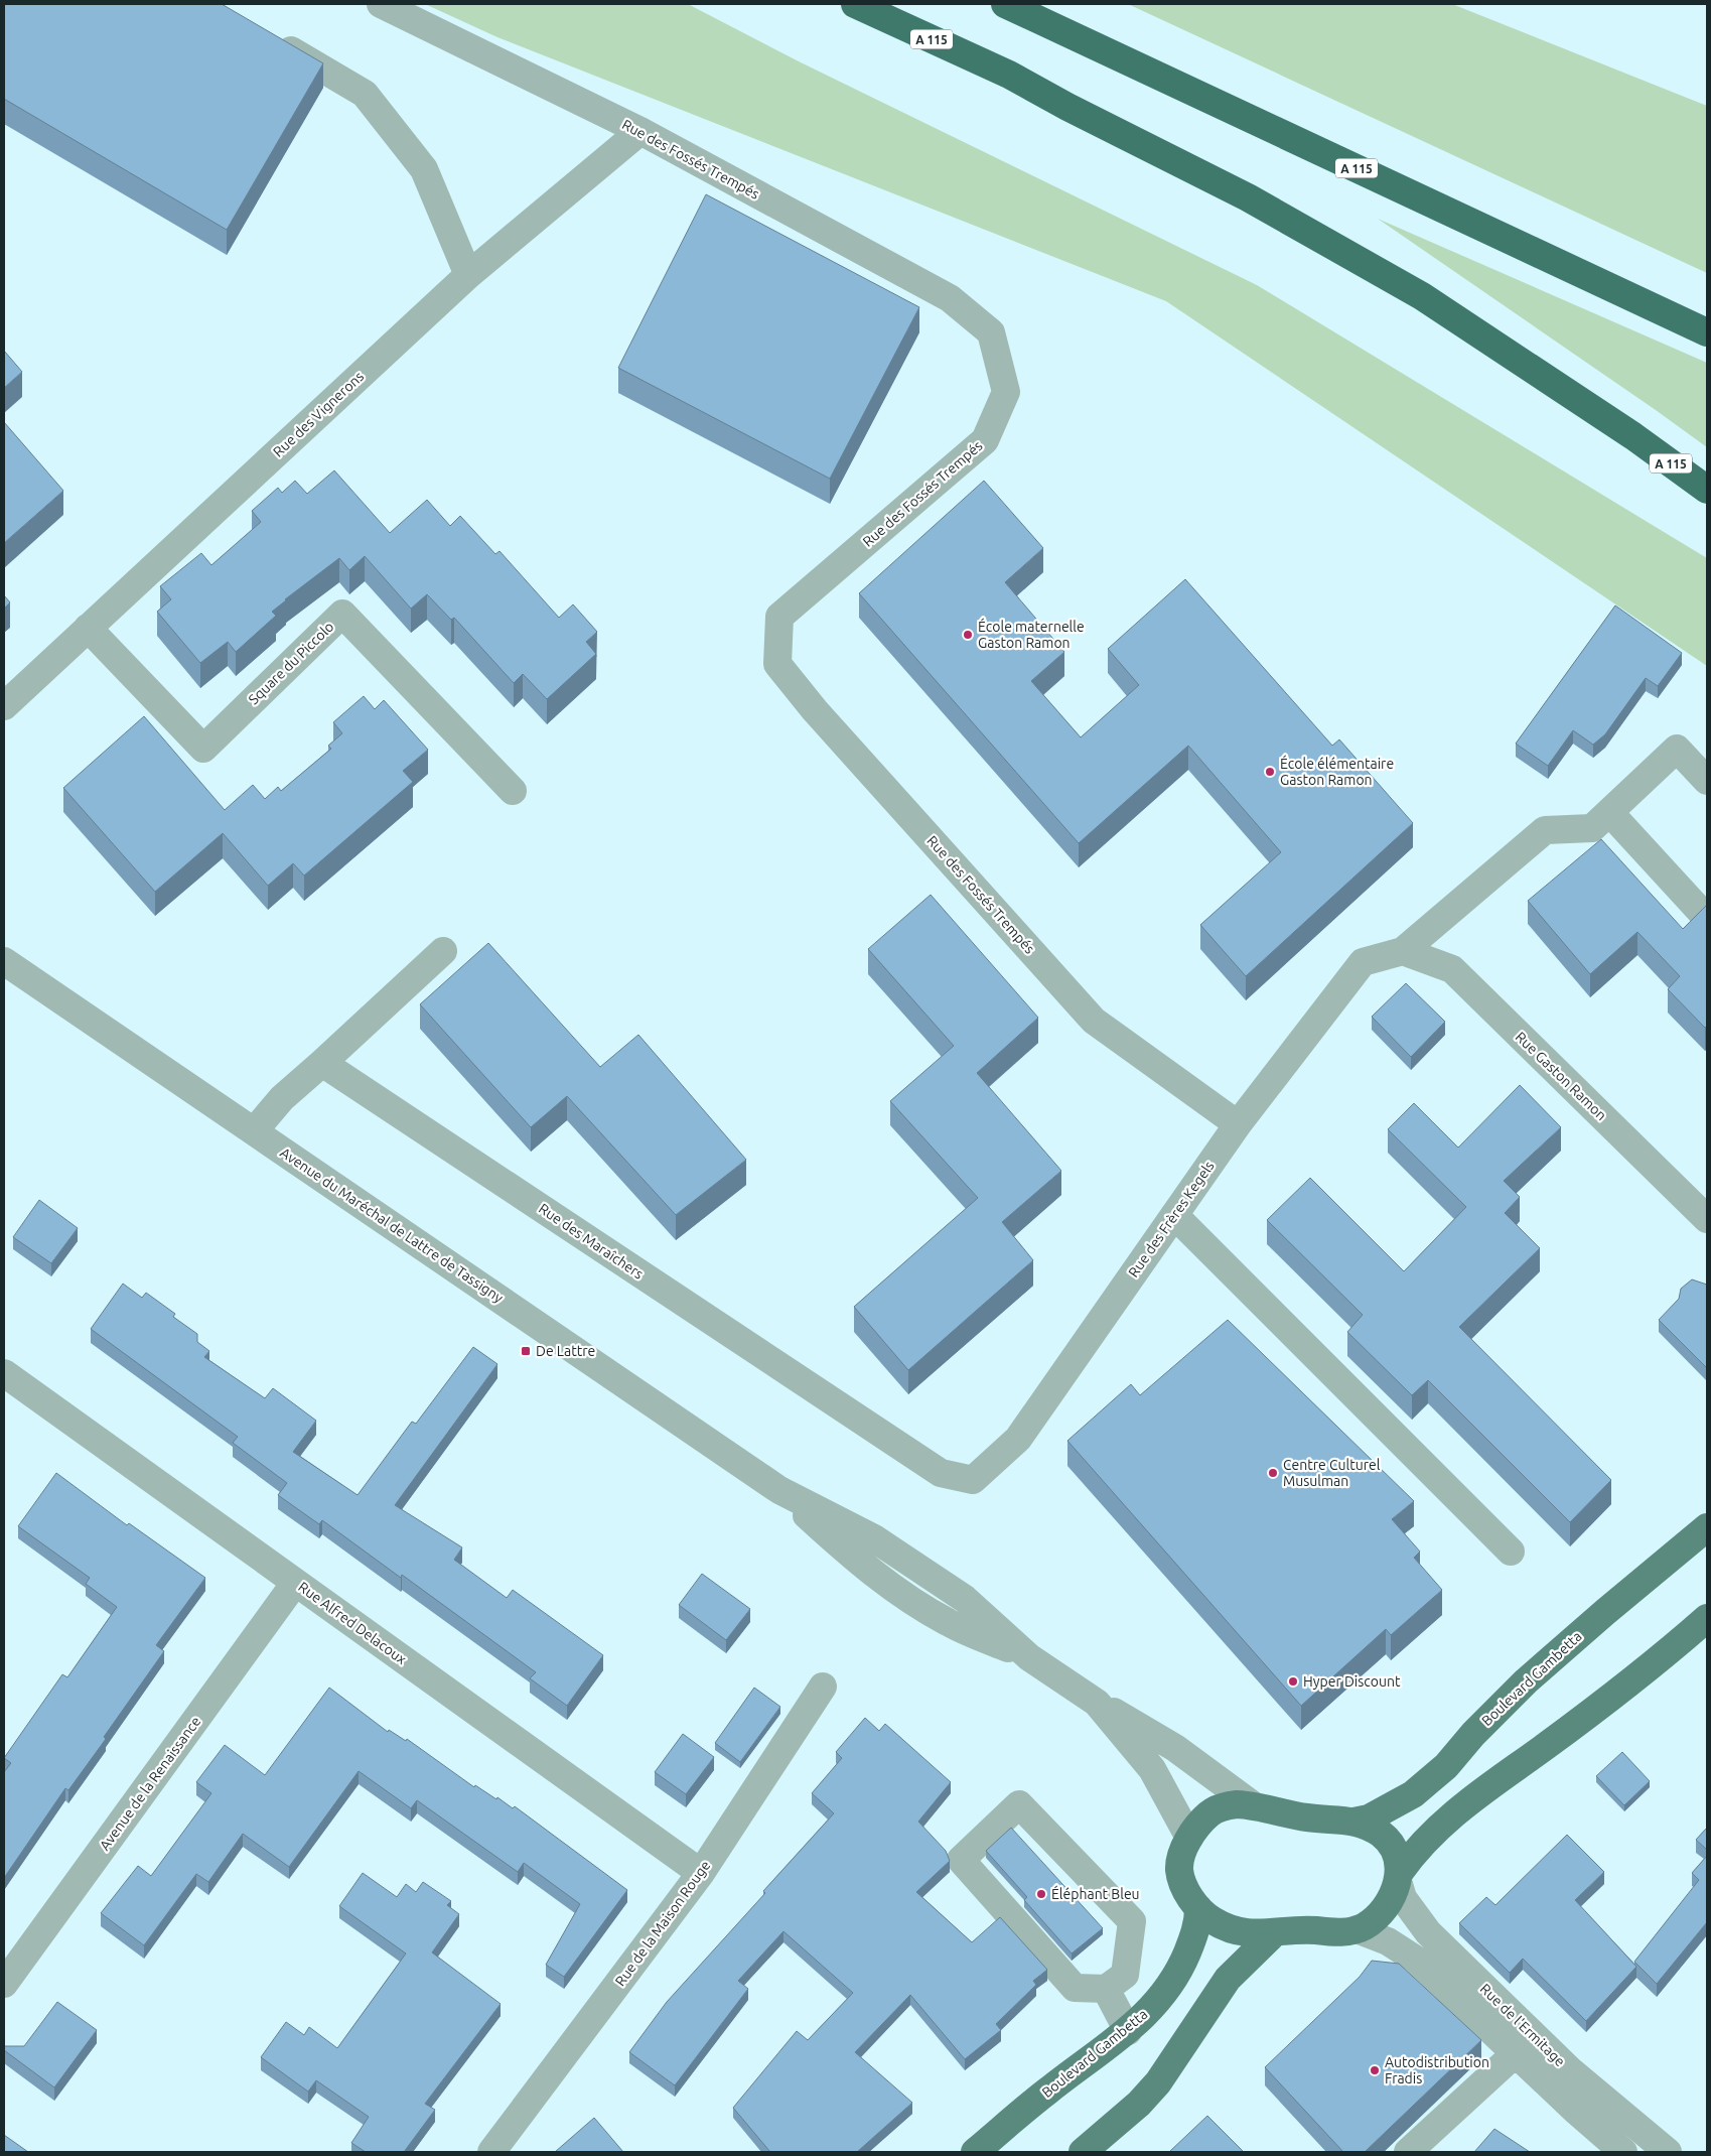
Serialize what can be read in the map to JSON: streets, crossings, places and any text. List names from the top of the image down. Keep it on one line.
{"streets":{"highway":["A 115"],"main road":["Boulevard Gambetta"],"street":["Rue des Fossés Trempés","Rue des Vignerons","Square du Piccolo","Rue Gaston Ramon","Rue des Frères Kegels","Avenue du Maréchal de Lattre de Tassigny","Rue des Maraîchers","Rue Alfred Delacoux","Avenue de la Renaissance","Rue de la Maison Rouge","Rue de l'Ermitage"]},"crossings":[["Rue des Fossés Trempés","Rue des Vignerons"],["Rue des Fossés Trempés","Rue des Frères Kegels"],["Rue des Vignerons","Square du Piccolo"],["Rue Gaston Ramon","Rue des Frères Kegels"],["Rue des Frères Kegels","Rue des Maraîchers"],["Rue Alfred Delacoux","Avenue de la Renaissance"],["Rue Alfred Delacoux","Rue de la Maison Rouge"]],"places":{"other":["École maternelle Gaston Ramon","École élémentaire Gaston Ramon","Centre Culturel Musulman","Hyper Discount","Éléphant Bleu","Autodistribution Fradis"],"transit":["De Lattre"]}}
